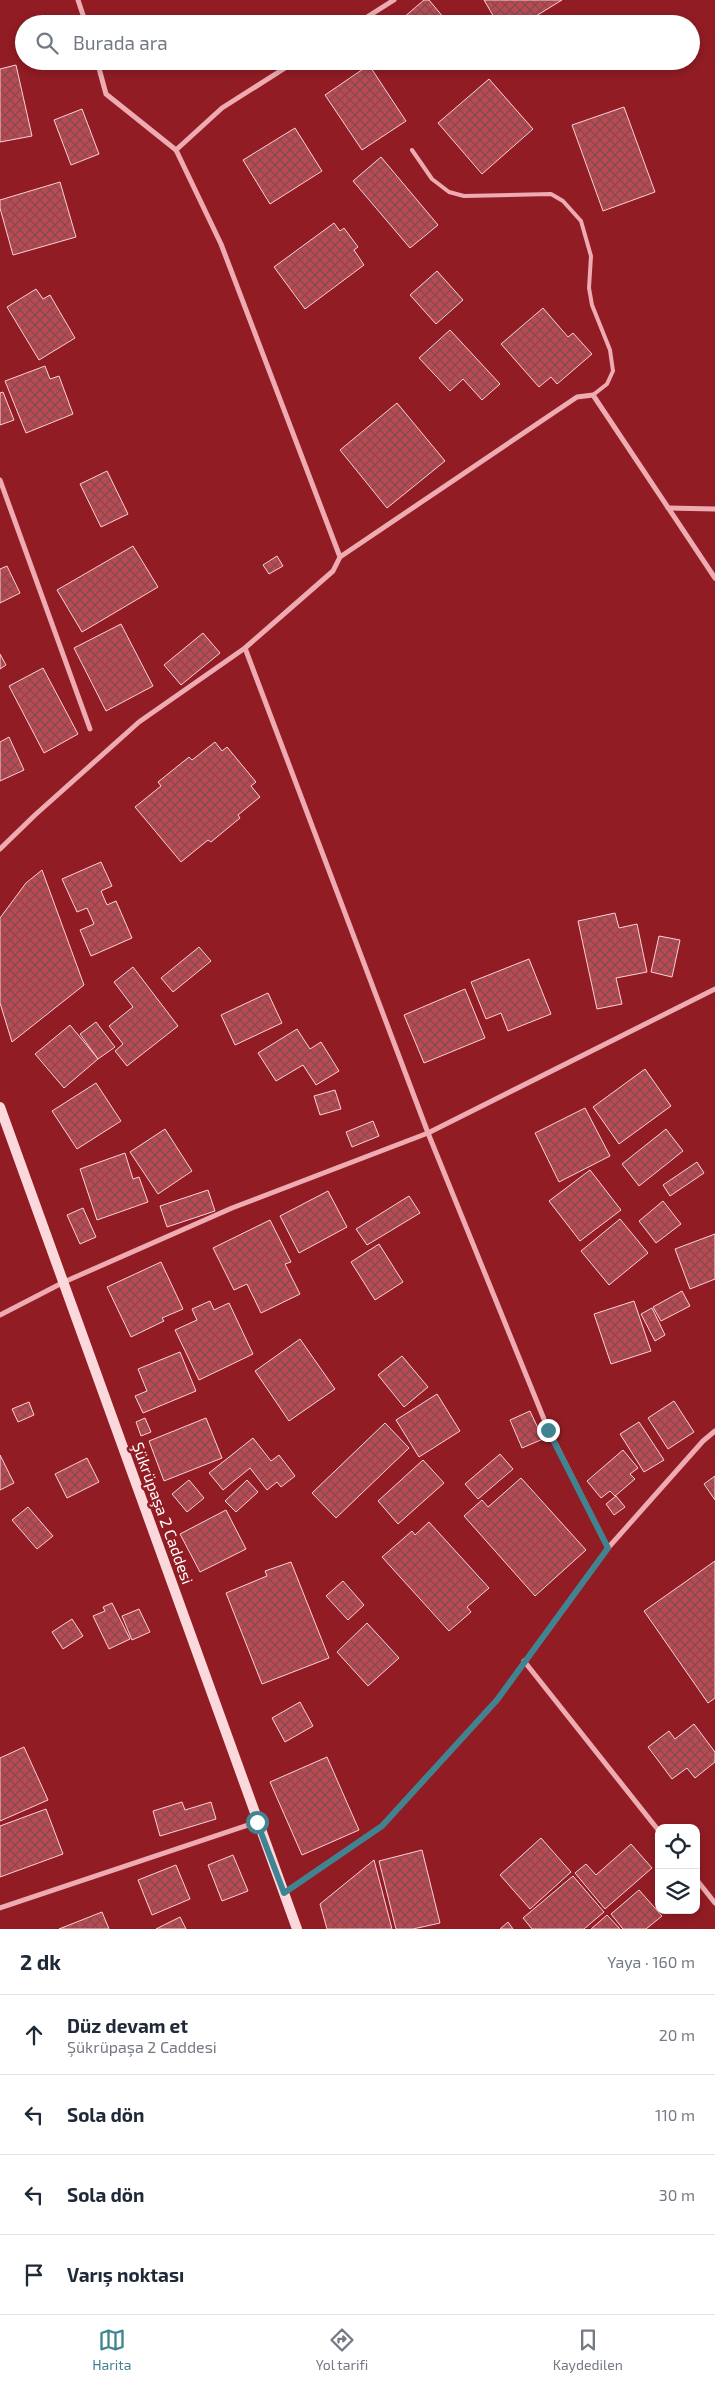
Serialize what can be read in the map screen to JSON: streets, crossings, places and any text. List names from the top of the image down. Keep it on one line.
{"streets":{"main road":["Şükrüpaşa 2 Caddesi"]},"page":{"search":"Burada ara","heading":["2 dk","Yaya · 160 m"],"list":[["Düz devam et","Şükrüpaşa 2 Caddesi","20 m"],["Sola dön","110 m"],["Sola dön","30 m"],"Varış noktası"],"nav":["Harita","Yol tarifi","Kaydedilen"]}}
